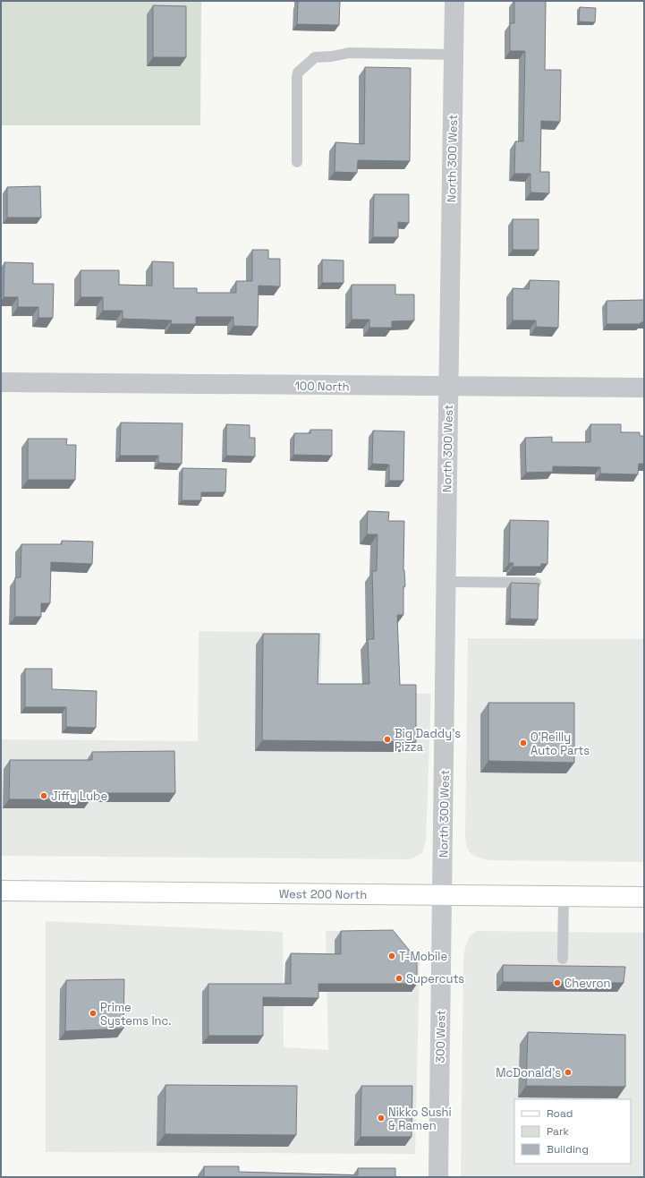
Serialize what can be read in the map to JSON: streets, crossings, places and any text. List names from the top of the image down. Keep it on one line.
{"streets":{"main road":["West 200 North"],"street":["North 300 West","100 North","300 West"]},"crossings":[["North 300 West","100 North"],["North 300 West","West 200 North"],["North 300 West","300 West"],["West 200 North","300 West"]],"places":["Big Daddy's Pizza","O'Reilly Auto Parts","Jiffy Lube","T-Mobile","Supercuts","Chevron","Prime Systems Inc.","McDonald's","Nikko Sushi & Ramen"],"legend":["Road","Park","Building"]}
